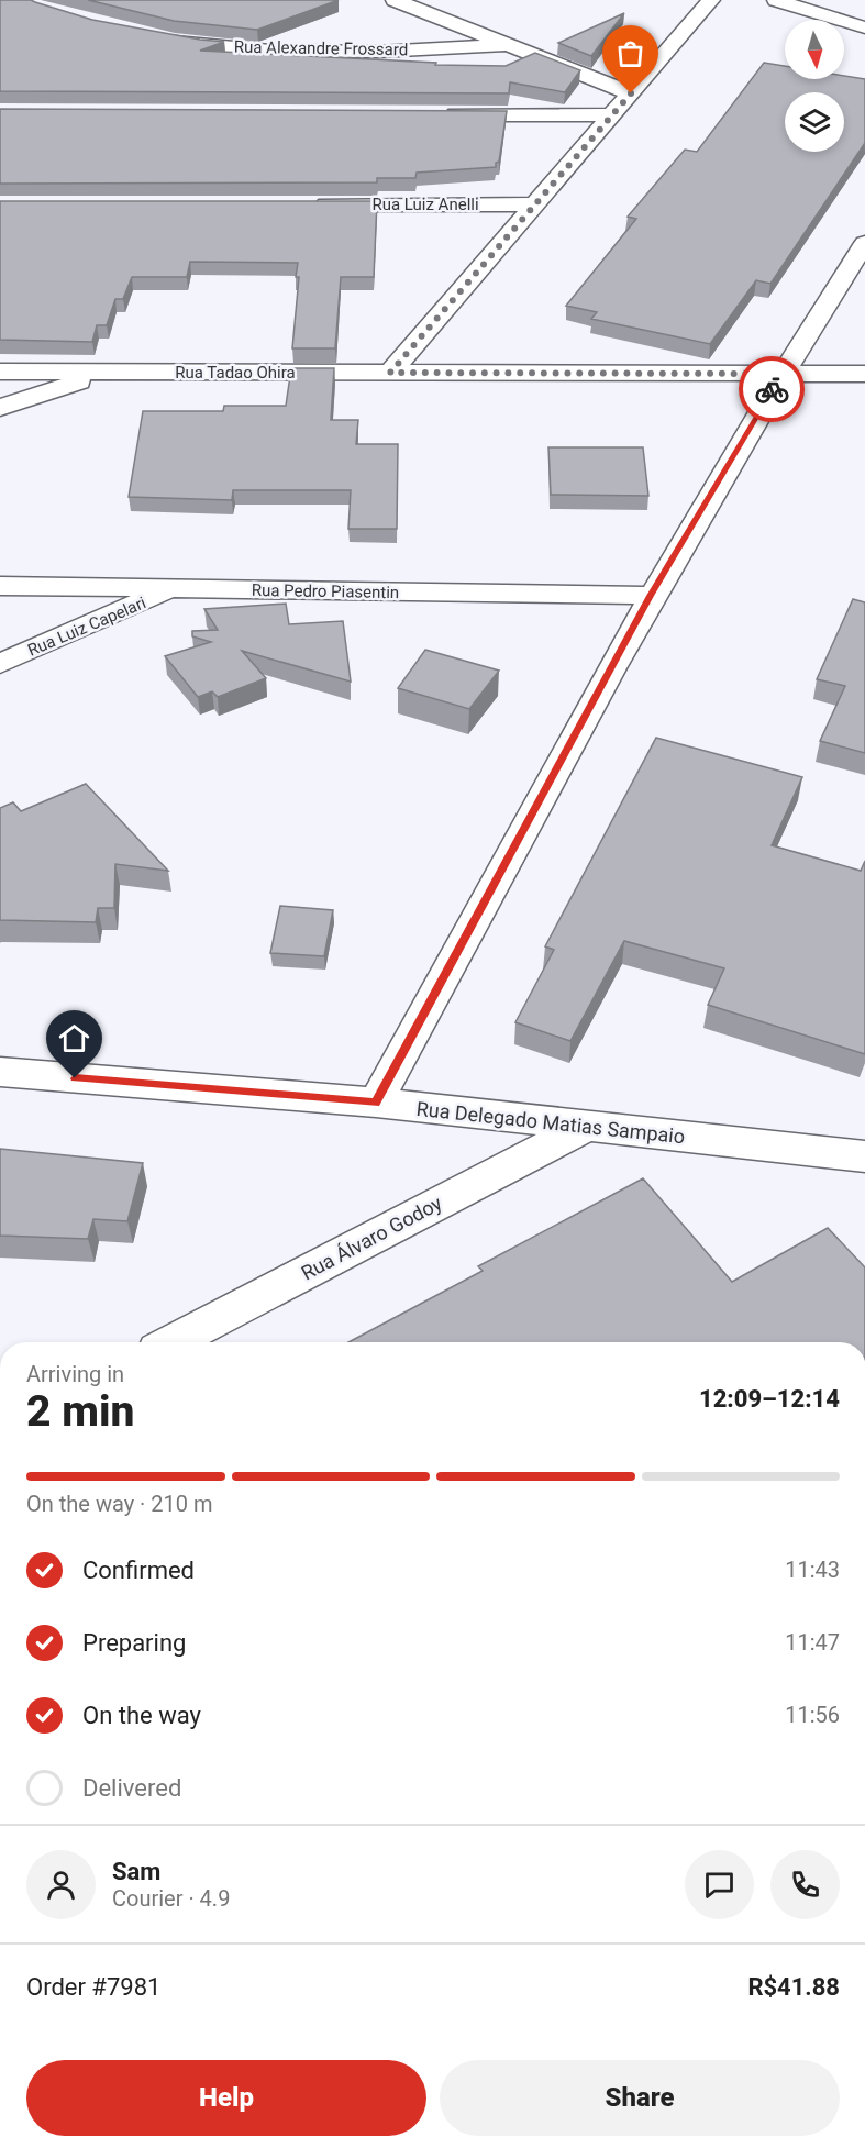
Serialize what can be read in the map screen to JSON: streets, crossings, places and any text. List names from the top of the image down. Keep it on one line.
{"streets":{"street":["Rua Alexandre Frossard","Rua Luiz Anelli","Rua Tadao Ohira","Rua Pedro Piasentin","Rua Luiz Capelari","Rua Delegado Matias Sampaio","Rua Álvaro Godoy"]},"crossings":[["Rua Pedro Piasentin","Rua Luiz Capelari"],["Rua Delegado Matias Sampaio","Rua Álvaro Godoy"]],"north":"bottom","page":{"heading":["2 min","Arriving in","12:09–12:14"],"panel":["Sam","Courier · 4.9","Order #7981","R$41.88"],"bar":"On the way · 210 m","list":[["Confirmed","11:43"],["Preparing","11:47"],["On the way","11:56"],"Delivered"],"buttons":["Help","Share"]}}
